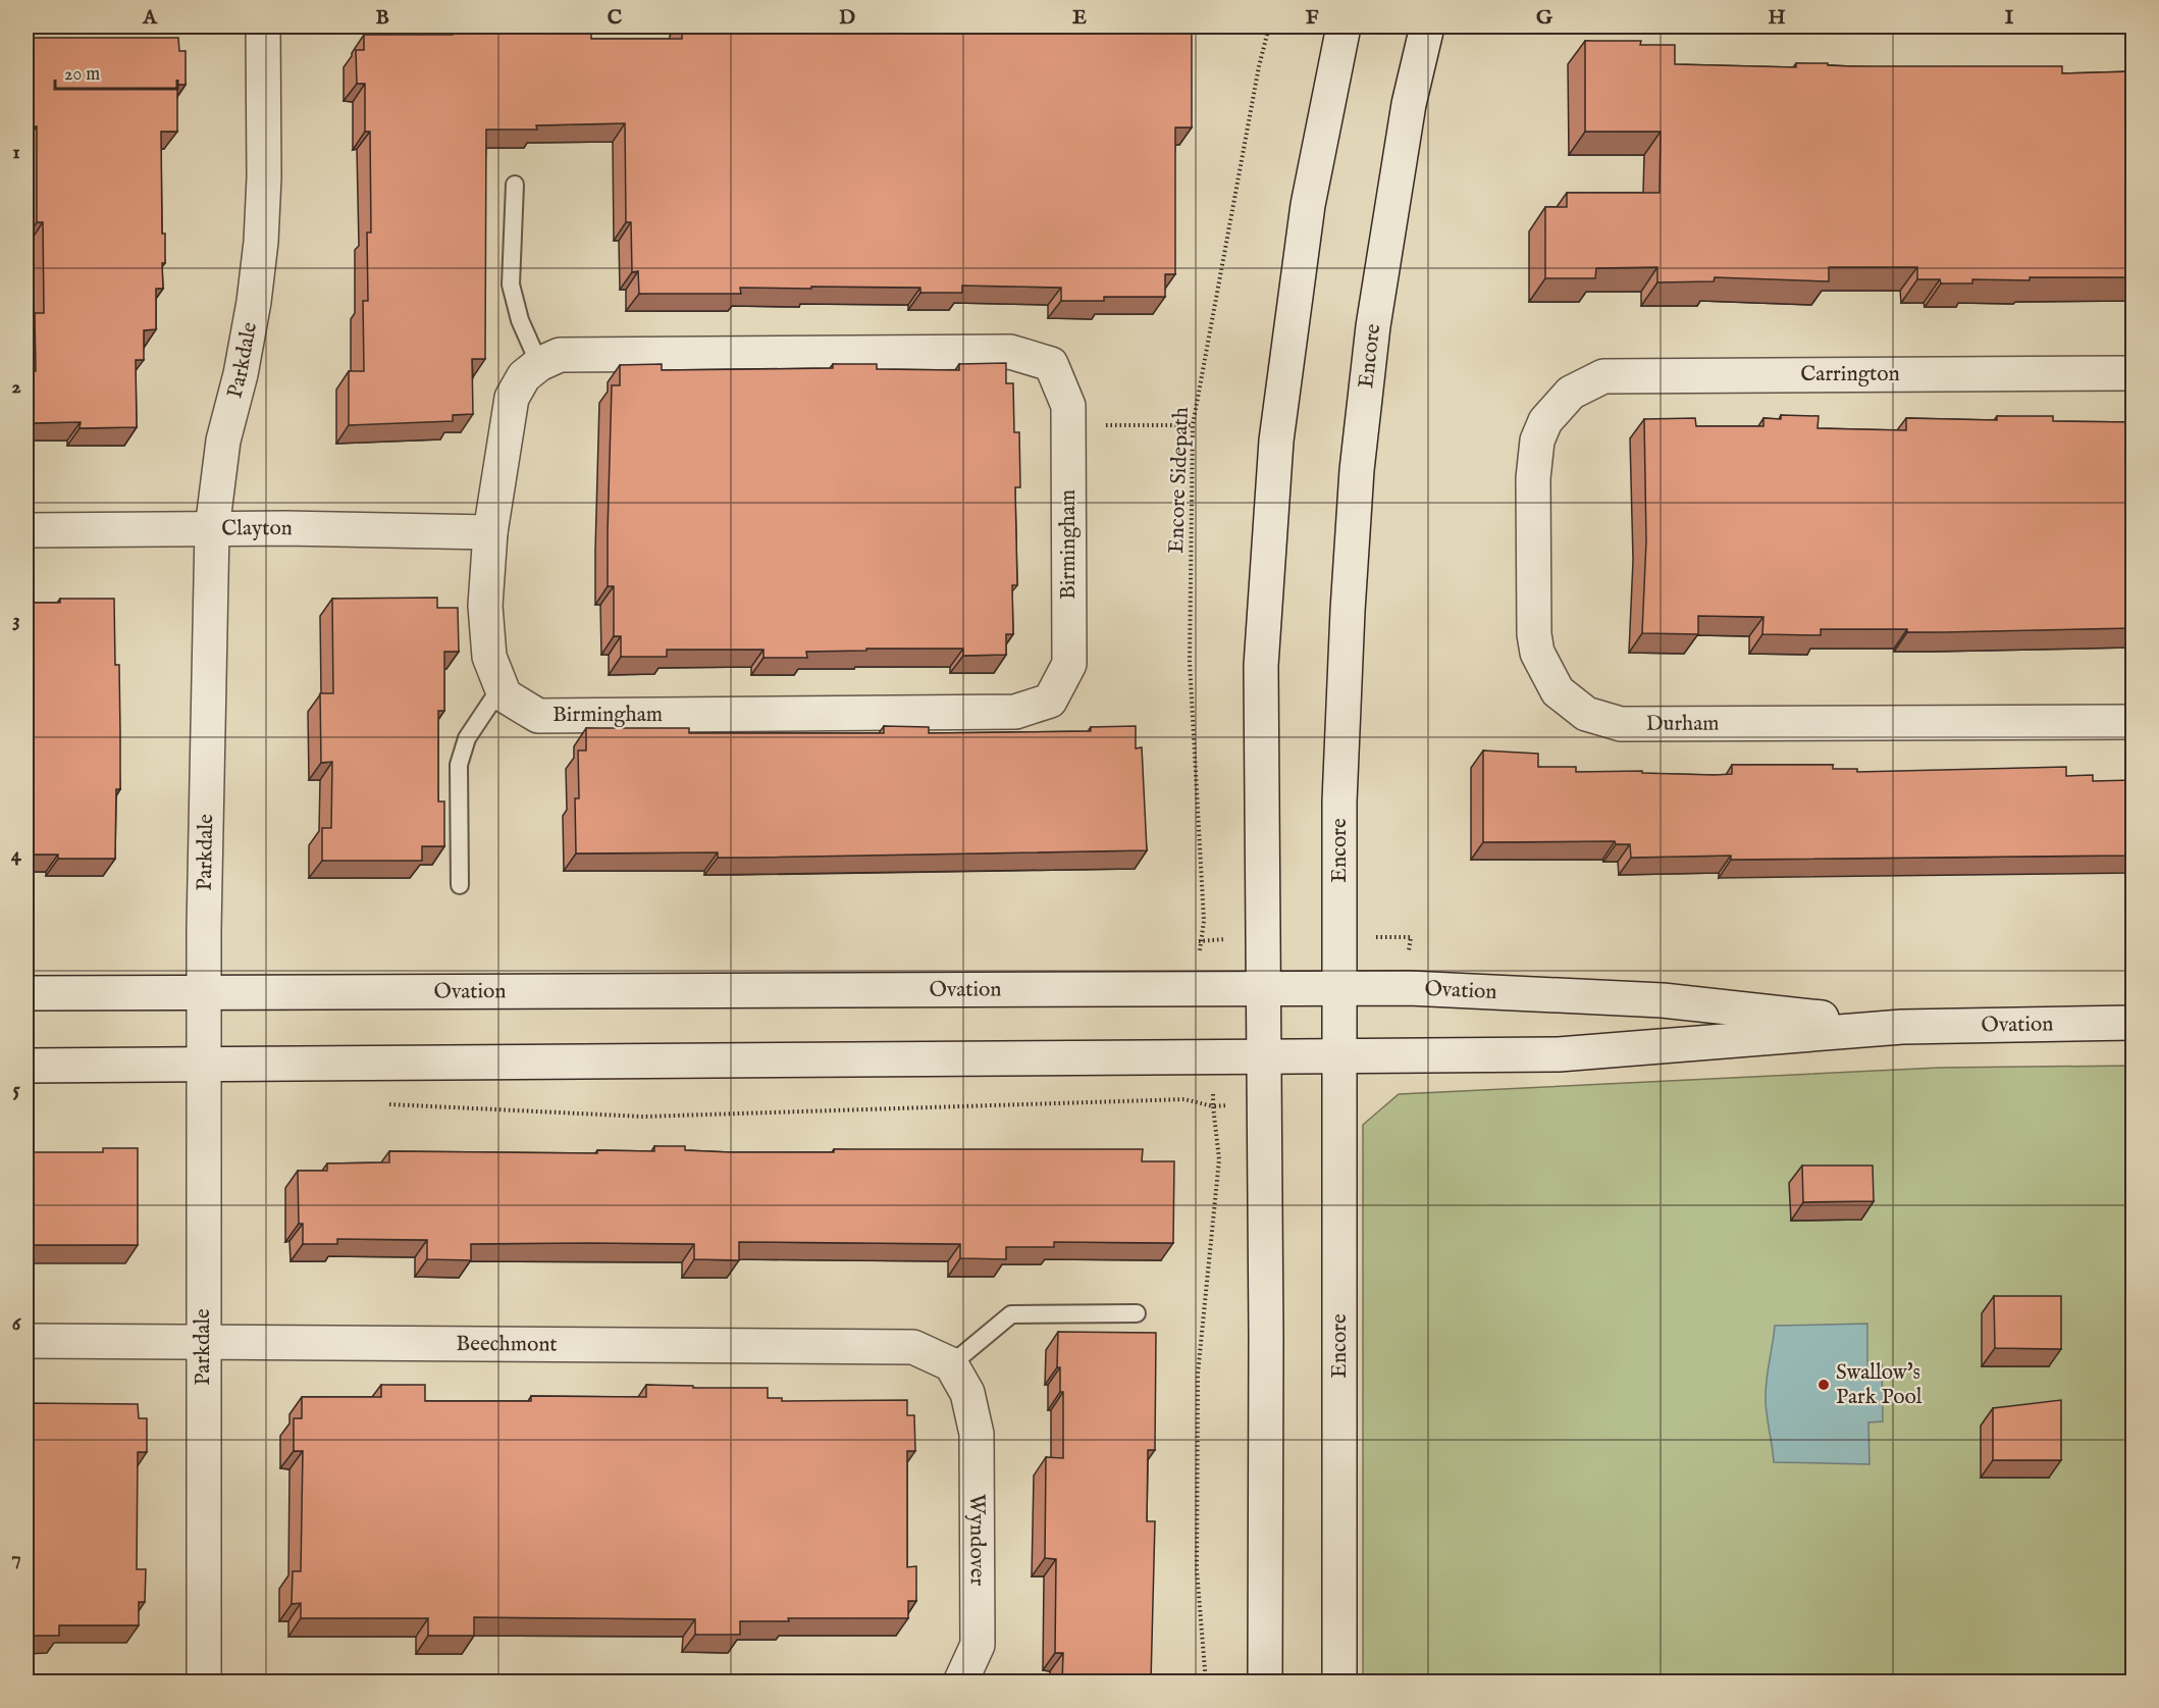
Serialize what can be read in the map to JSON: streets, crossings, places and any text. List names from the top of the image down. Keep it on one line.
{"streets":{"street":["Encore","Parkdale","Carrington","Clayton","Birmingham","Durham","Ovation","Beechmont","Wyndover"],"path":["Encore Sidepath"]},"crossings":[["Encore","Ovation"],["Parkdale","Clayton"],["Parkdale","Ovation"],["Parkdale","Beechmont"],["Carrington","Durham"],["Clayton","Birmingham"],["Beechmont","Wyndover"]],"places":["Swallow's Park Pool"],"scale_bar":"20 m","grid":{"columns":["A","B","C","D","E","F","G","H","I"],"rows":["1","2","3","4","5","6","7"]}}
